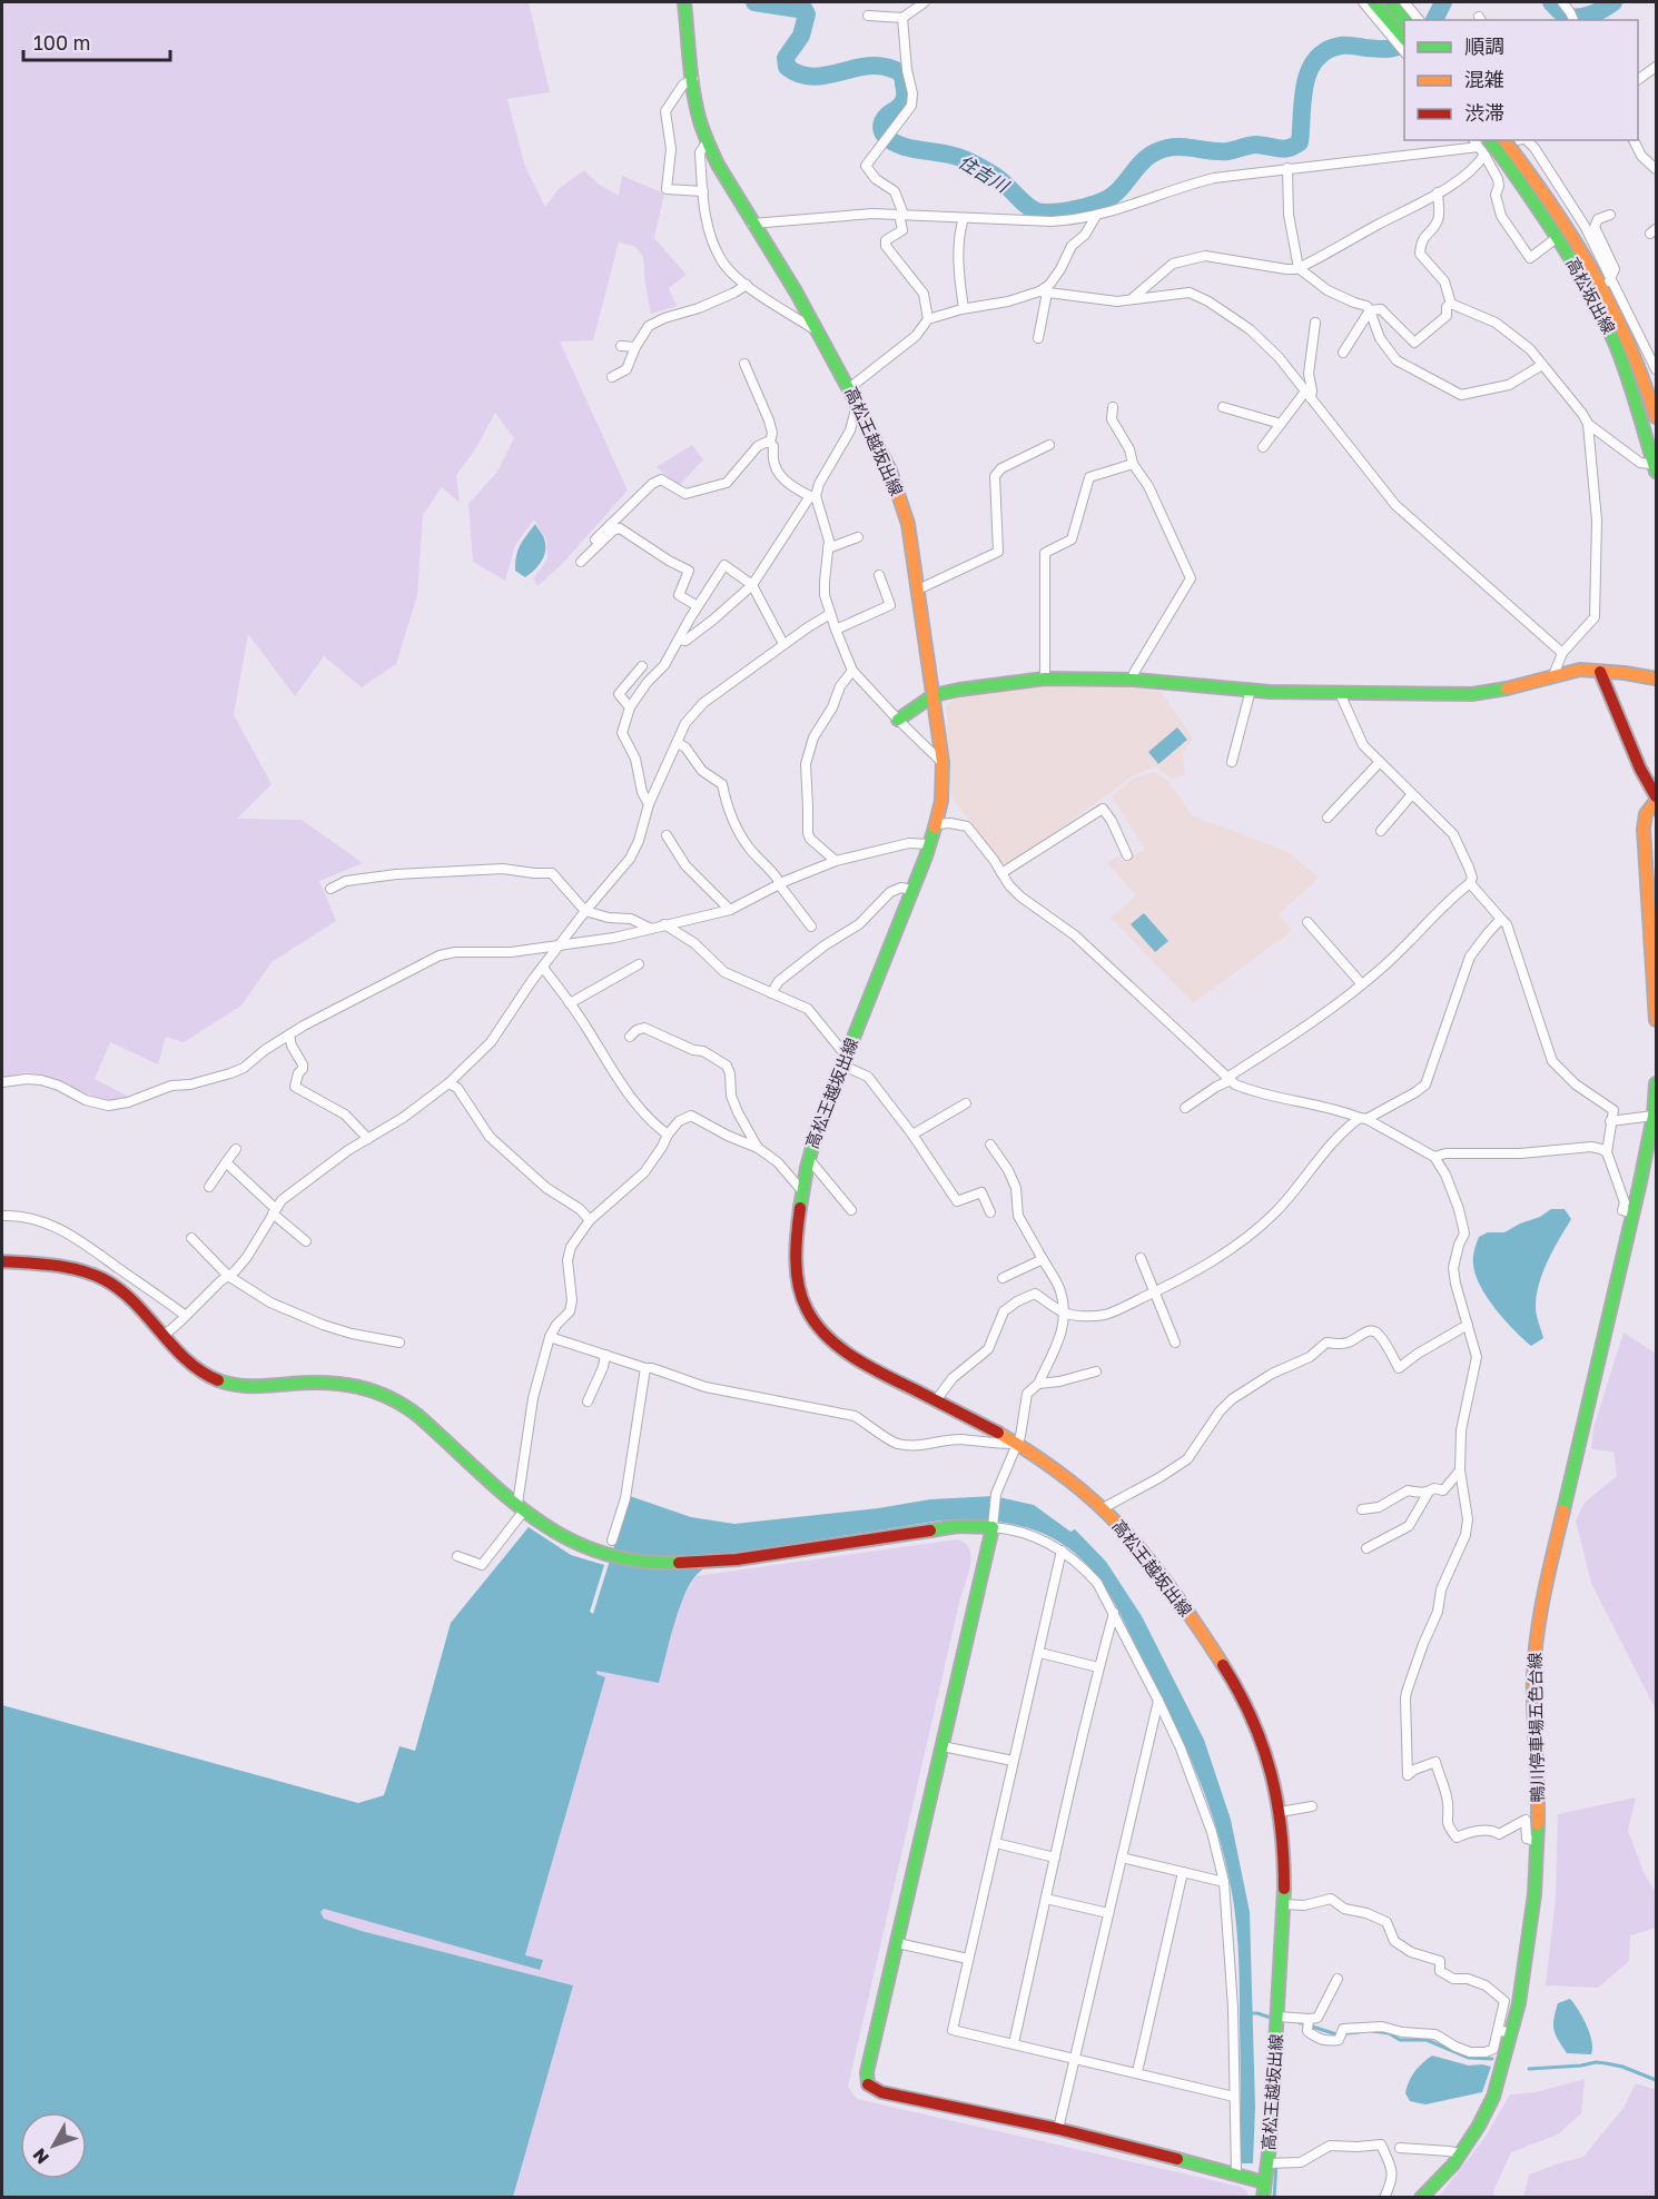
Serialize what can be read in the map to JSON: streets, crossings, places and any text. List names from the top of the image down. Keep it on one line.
{"streets":{"main road":["高松坂出線","高松王越坂出線","鴨川停車場五色台線"]},"water":["住吉川"],"legend":["順調","混雑","渋滞"],"scale_bar":"100 m","north":"bottom left"}
